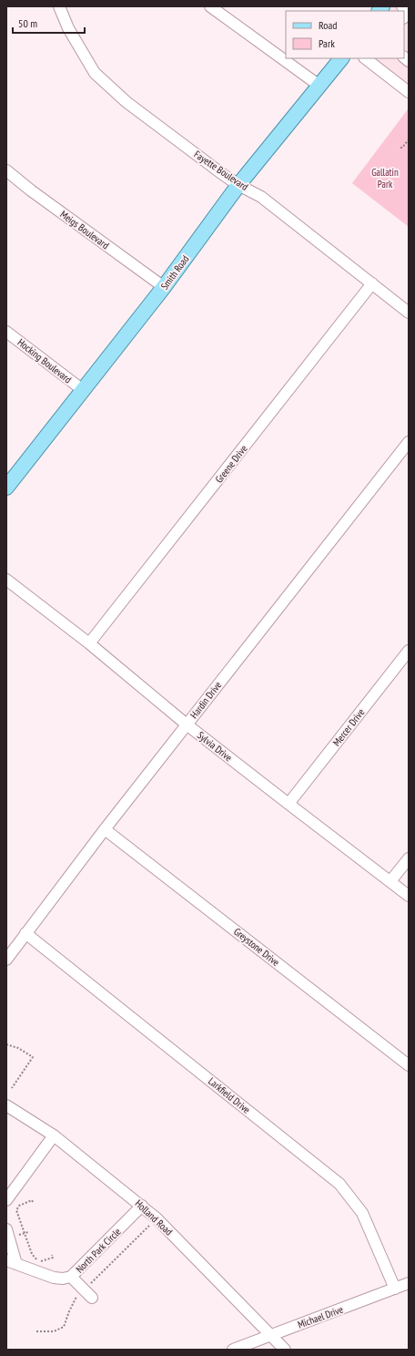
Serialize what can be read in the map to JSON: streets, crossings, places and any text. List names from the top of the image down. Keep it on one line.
{"streets":{"main road":["Smith Road"],"street":["Fayette Boulevard","Meigs Boulevard","Hocking Boulevard","Greene Drive","Hardin Drive","Mercer Drive","Sylvia Drive","Greystone Drive","Larkfield Drive","Holland Road","North Park Circle","Michael Drive"]},"crossings":[["Fayette Boulevard","Smith Road"],["Fayette Boulevard","Greene Drive"],["Meigs Boulevard","Smith Road"],["Smith Road","Hocking Boulevard"],["Greene Drive","Sylvia Drive"],["Hardin Drive","Sylvia Drive"],["Hardin Drive","Greystone Drive"],["Hardin Drive","Larkfield Drive"],["Mercer Drive","Sylvia Drive"],["Larkfield Drive","Michael Drive"],["Holland Road","North Park Circle"],["Holland Road","Michael Drive"]],"parks":["Gallatin Park"],"legend":["Road","Park"],"scale_bar":"50 m"}
